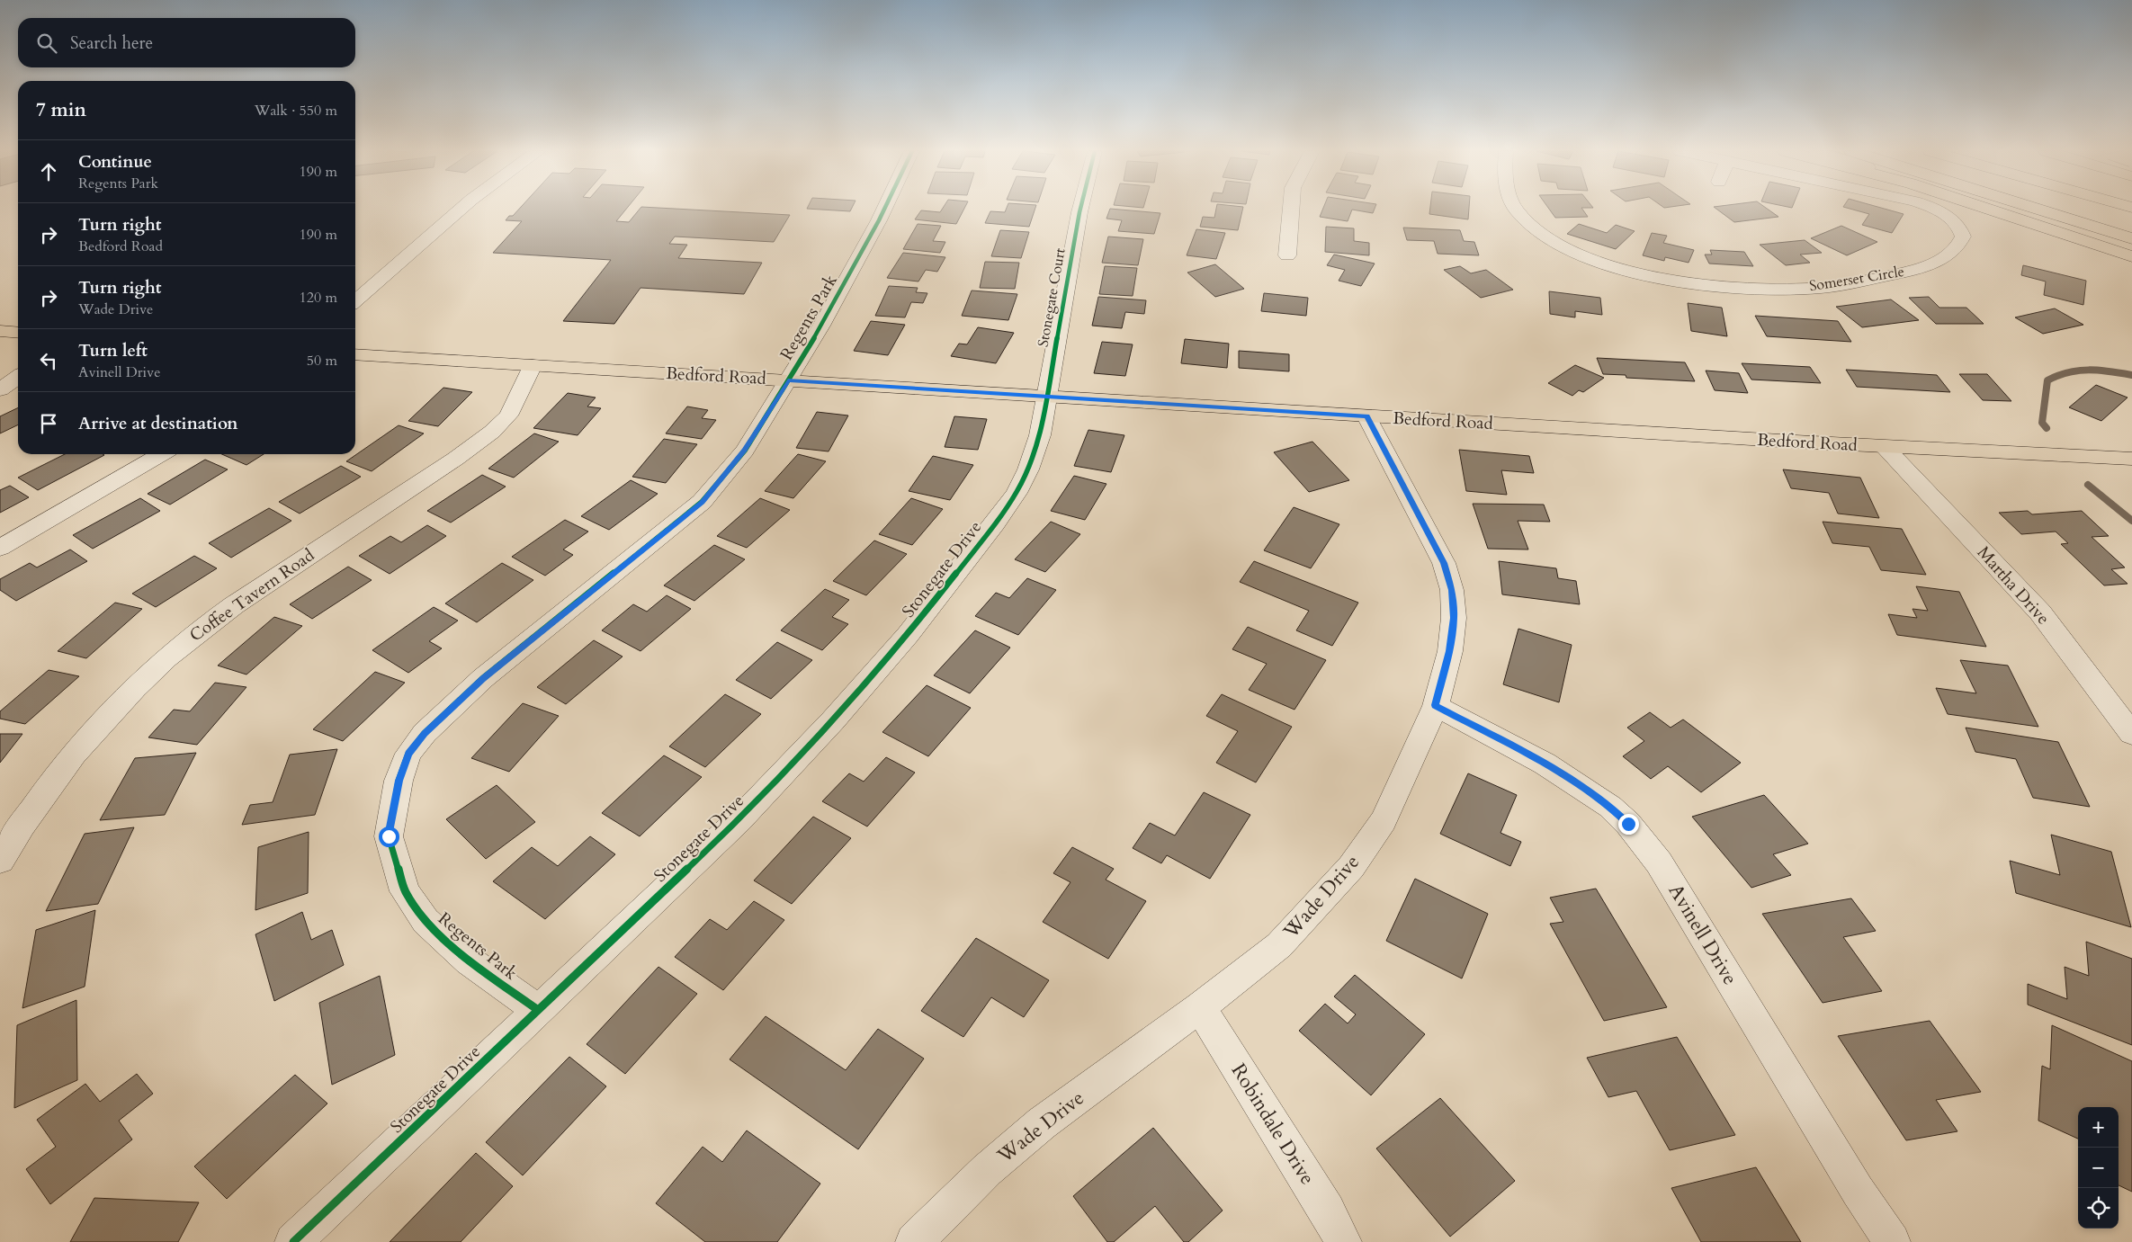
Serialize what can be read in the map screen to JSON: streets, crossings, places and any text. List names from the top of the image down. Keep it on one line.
{"streets":{"main road":["Bedford Road"],"street":["Somerset Circle","Stonegate Court","Regents Park","Stonegate Drive","Martha Drive","Coffee Tavern Road","Wade Drive","Avinell Drive","Robindale Drive"]},"crossings":[["Stonegate Court","Bedford Road"],["Stonegate Court","Stonegate Drive"],["Regents Park","Bedford Road"],["Regents Park","Stonegate Drive"],["Bedford Road","Stonegate Drive"],["Bedford Road","Martha Drive"],["Bedford Road","Coffee Tavern Road"],["Bedford Road","Wade Drive"],["Wade Drive","Avinell Drive"],["Wade Drive","Robindale Drive"]],"page":{"search":"Search here","heading":["7 min","Walk · 550 m"],"list":[["Continue","Regents Park","190 m"],["Turn right","Bedford Road","190 m"],["Turn right","Wade Drive","120 m"],["Turn left","Avinell Drive","50 m"],"Arrive at destination"],"map_buttons":["+","−"]}}
